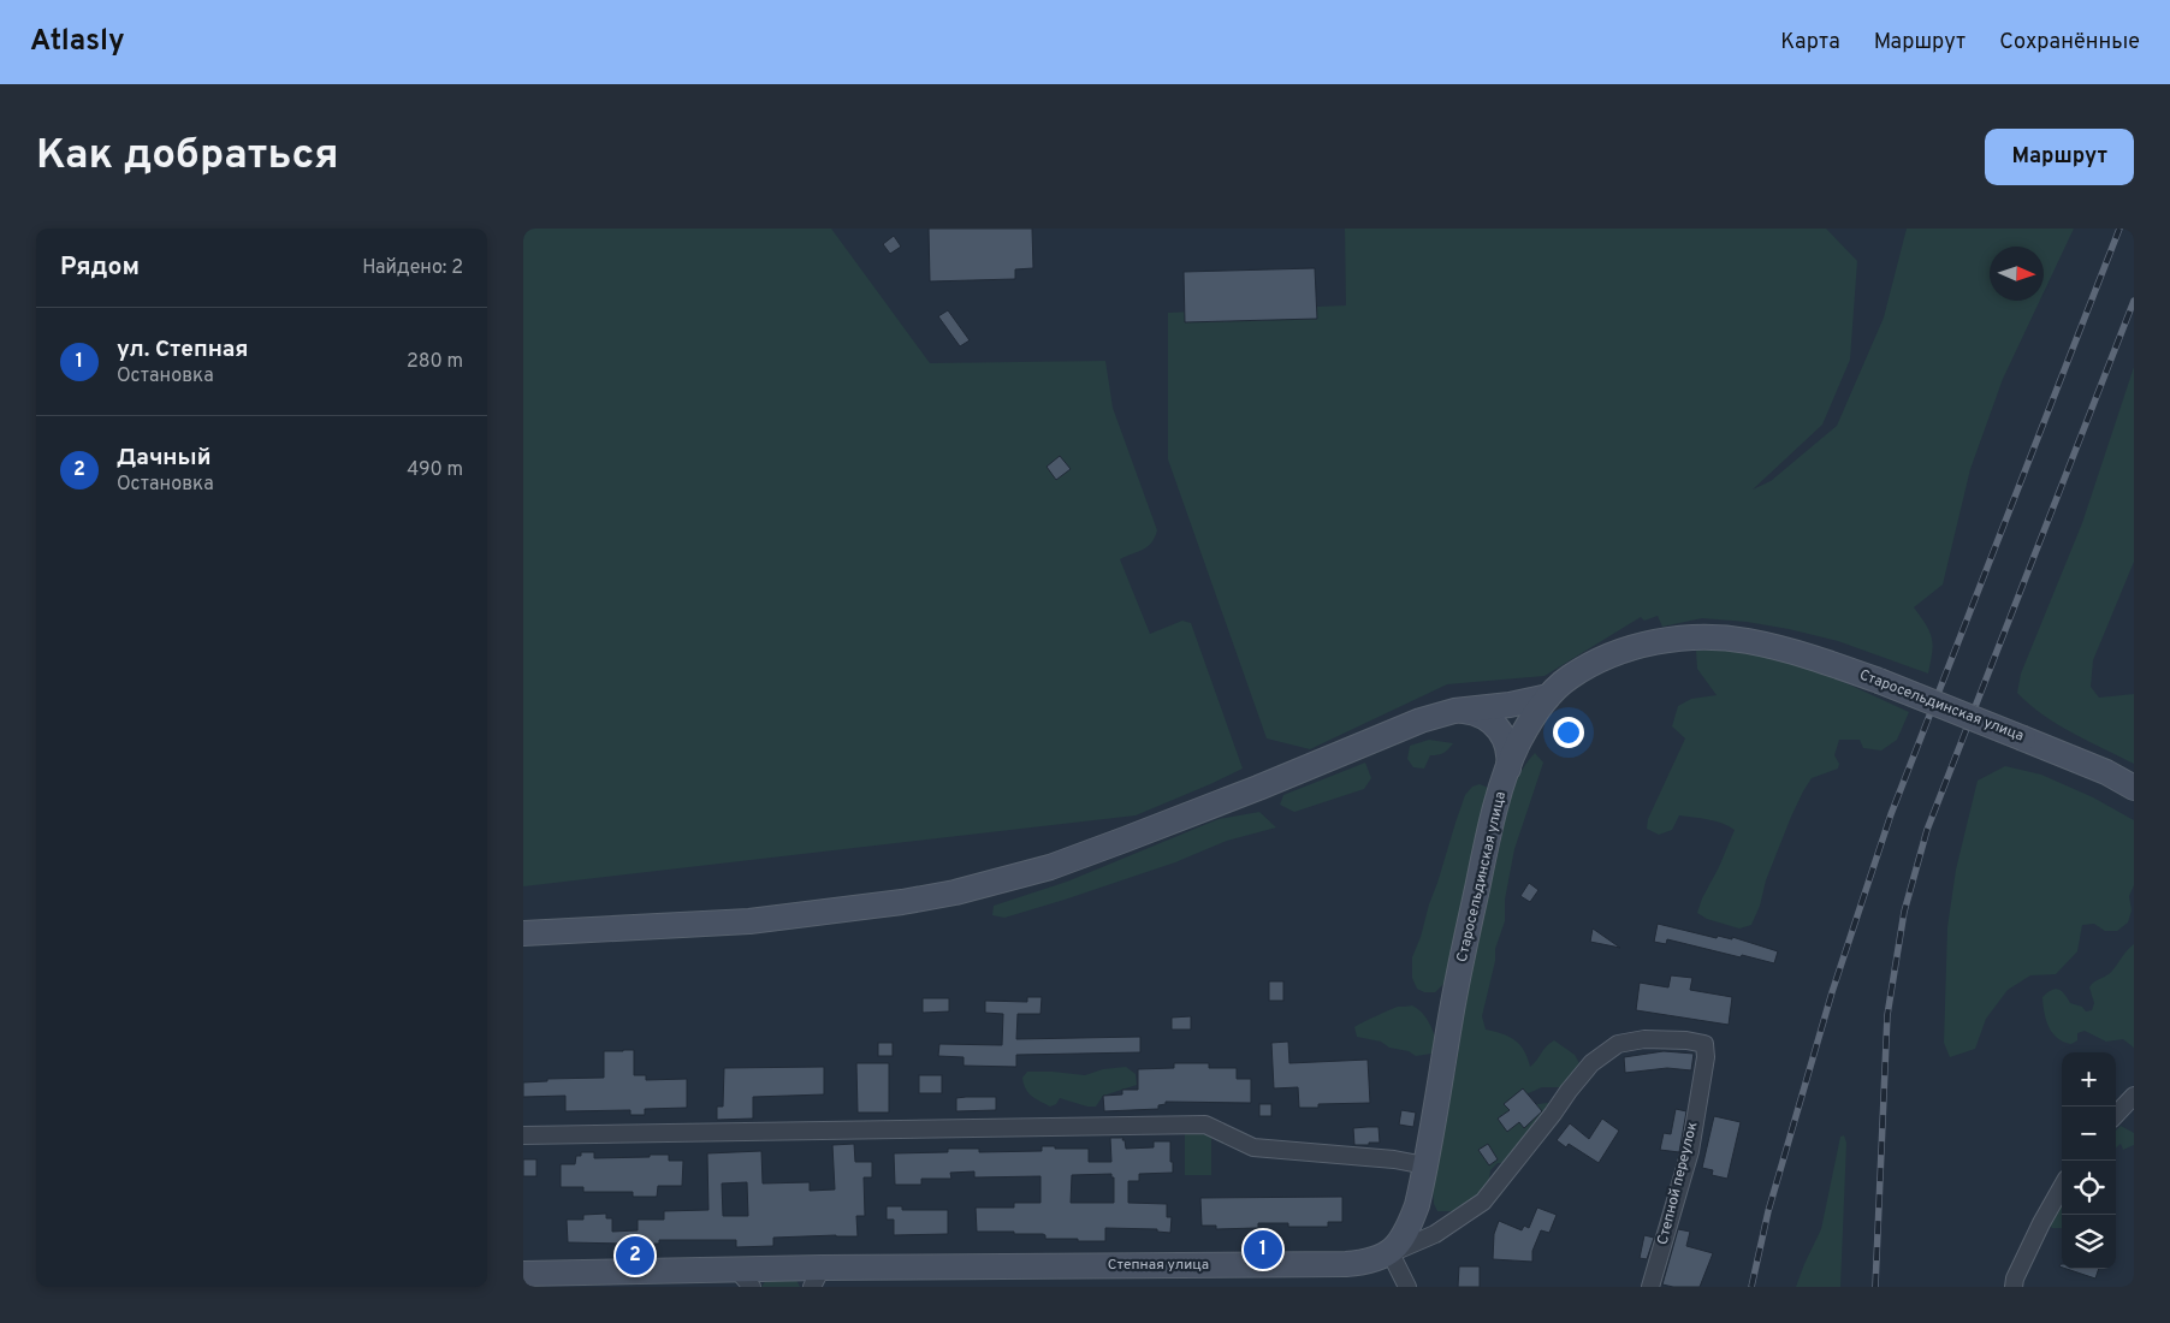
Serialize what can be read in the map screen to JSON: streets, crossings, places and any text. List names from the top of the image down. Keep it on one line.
{"streets":{"main road":["Старосельдинская улица","Степная улица"],"street":["Степной переулок"]},"crossings":[["Старосельдинская улица","Степная улица"],["Степной переулок","Степная улица"]],"north":"right","page":{"header":"Atlasly","nav":["Карта","Маршрут","Сохранённые"],"buttons":"Маршрут","title":"Как добраться","heading":["Рядом","Найдено: 2"],"list":[{"mark":"1","name":"ул. Степная","note":"Остановка","value":"280 m"},{"mark":"2","name":"Дачный","note":"Остановка","value":"490 m"}],"map_buttons":["+","−"],"pins":["1","2"]}}
